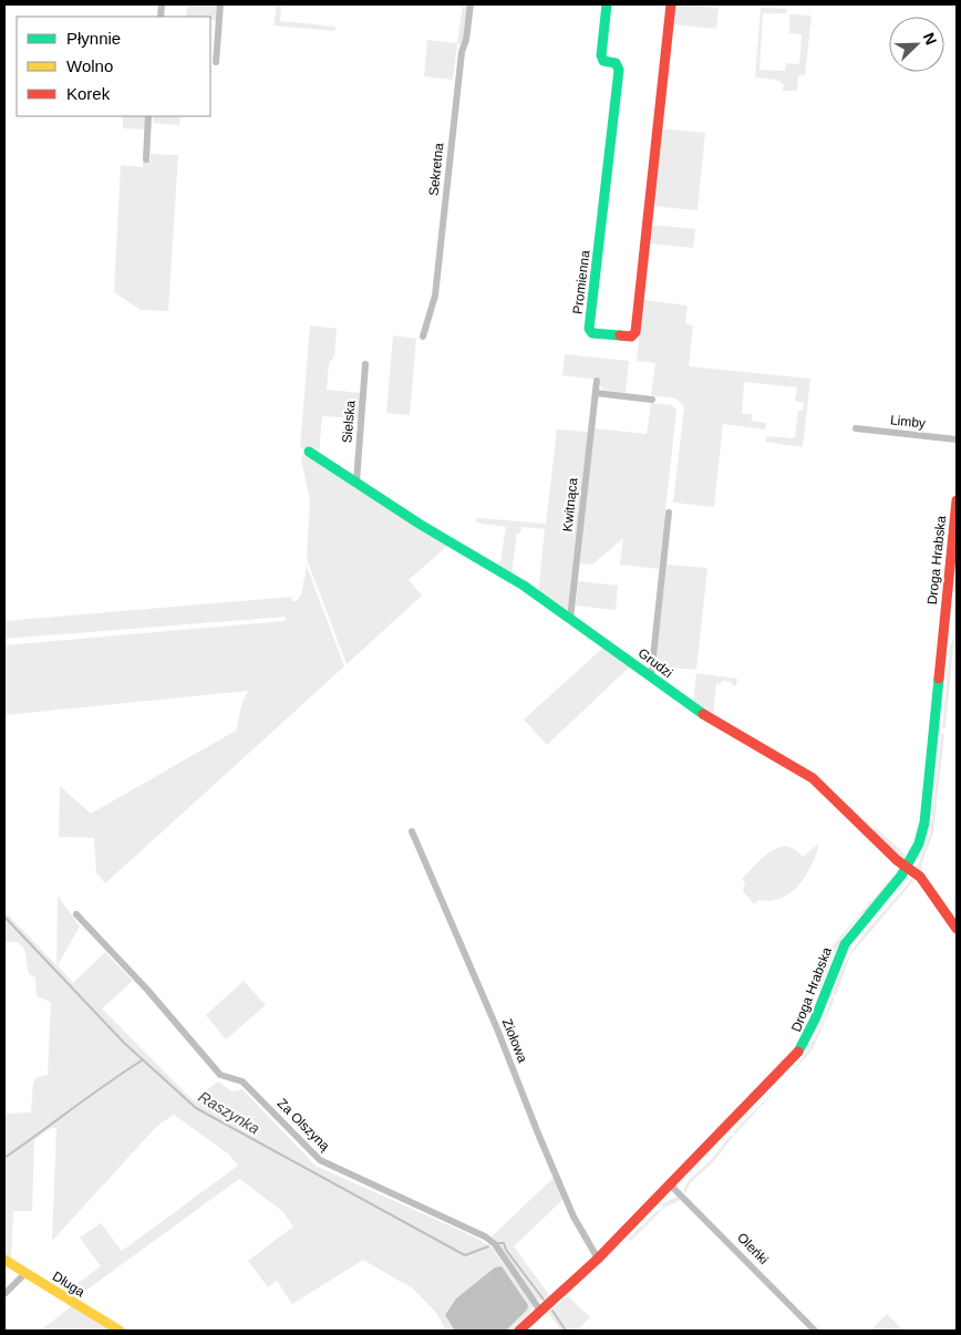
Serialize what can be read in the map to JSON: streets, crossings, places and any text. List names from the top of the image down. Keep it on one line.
{"streets":{"street":["Sekretna","Promienna","Sielska","Limby","Kwitnąca","Droga Hrabska","Grudzi","Ziołowa","Za Olszyną","Oleńki","Długa"]},"crossings":[["Sielska","Grudzi"],["Kwitnąca","Grudzi"],["Droga Hrabska","Grudzi"],["Droga Hrabska","Ziołowa"],["Droga Hrabska","Za Olszyną"],["Droga Hrabska","Oleńki"]],"water":["Raszynka"],"legend":["Płynnie","Wolno","Korek"],"north":"top right"}
